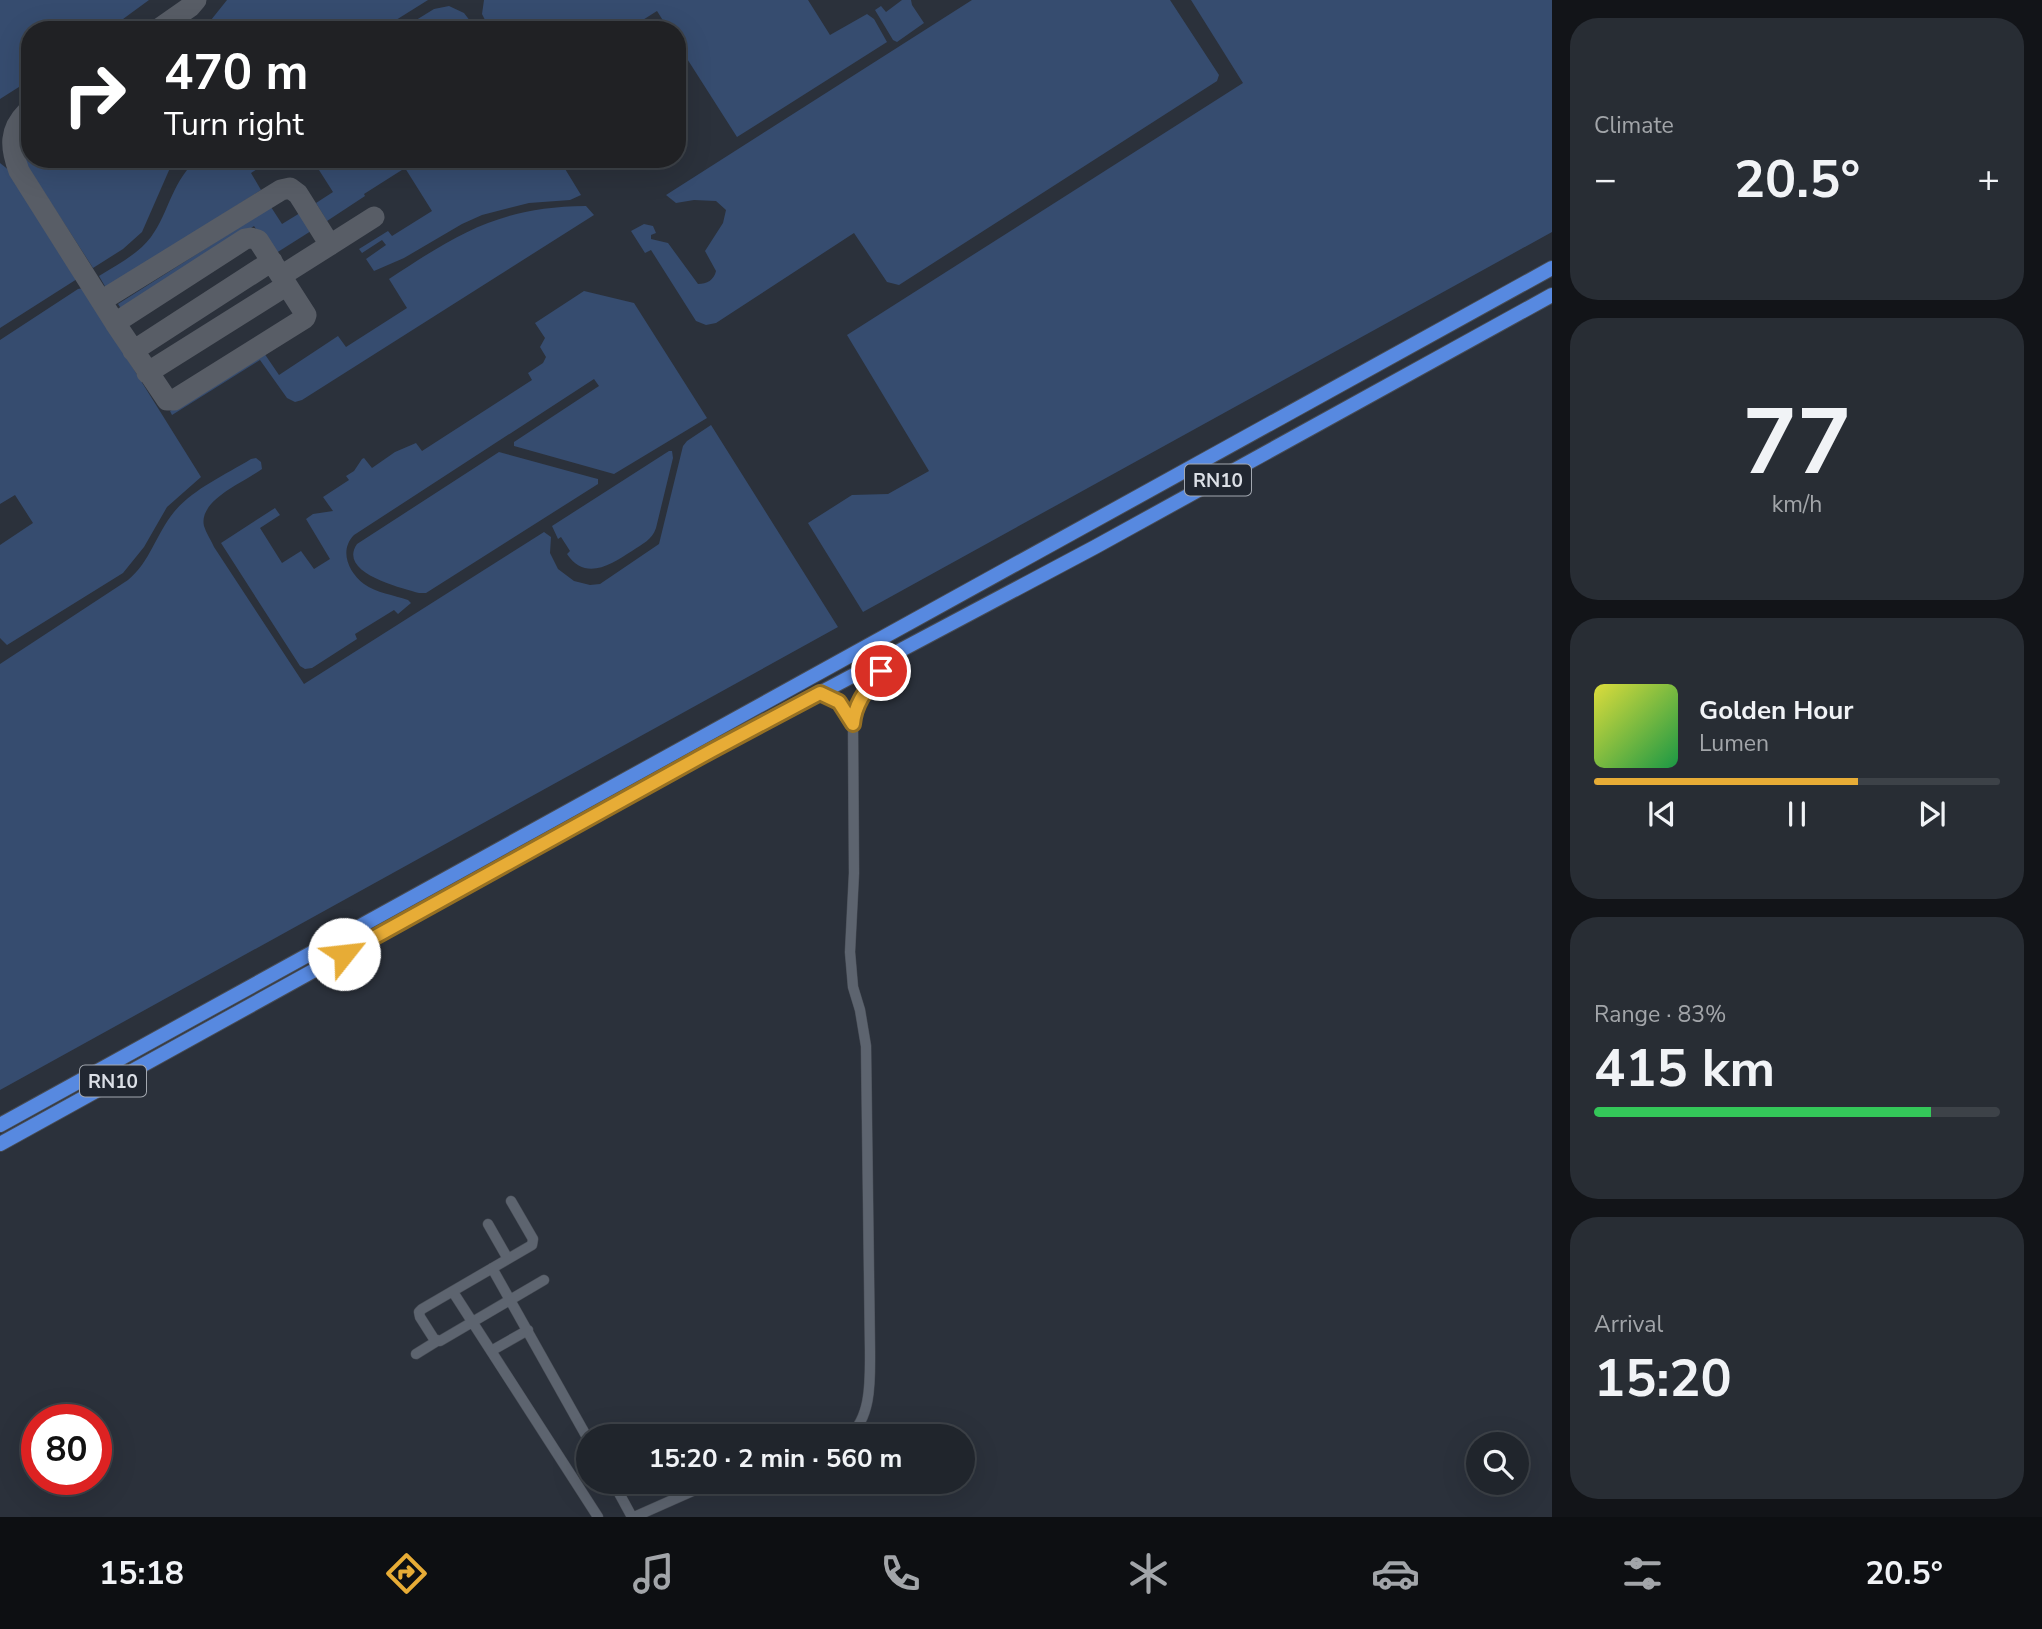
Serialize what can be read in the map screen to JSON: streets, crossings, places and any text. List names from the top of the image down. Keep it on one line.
{"streets":{"highway":["RN10"]},"page":{"tile":["Climate",["77","km/h"],["Range · 83%","415 km"],["Arrival","15:20"]],"turn":["470 m","Turn right"],"heat":["−","20.5°","+"],"song":["Golden Hour","Lumen"],"limit":"80","trip":"15:20 · 2 min · 560 m","tabs":["15:18","20.5°"]}}
